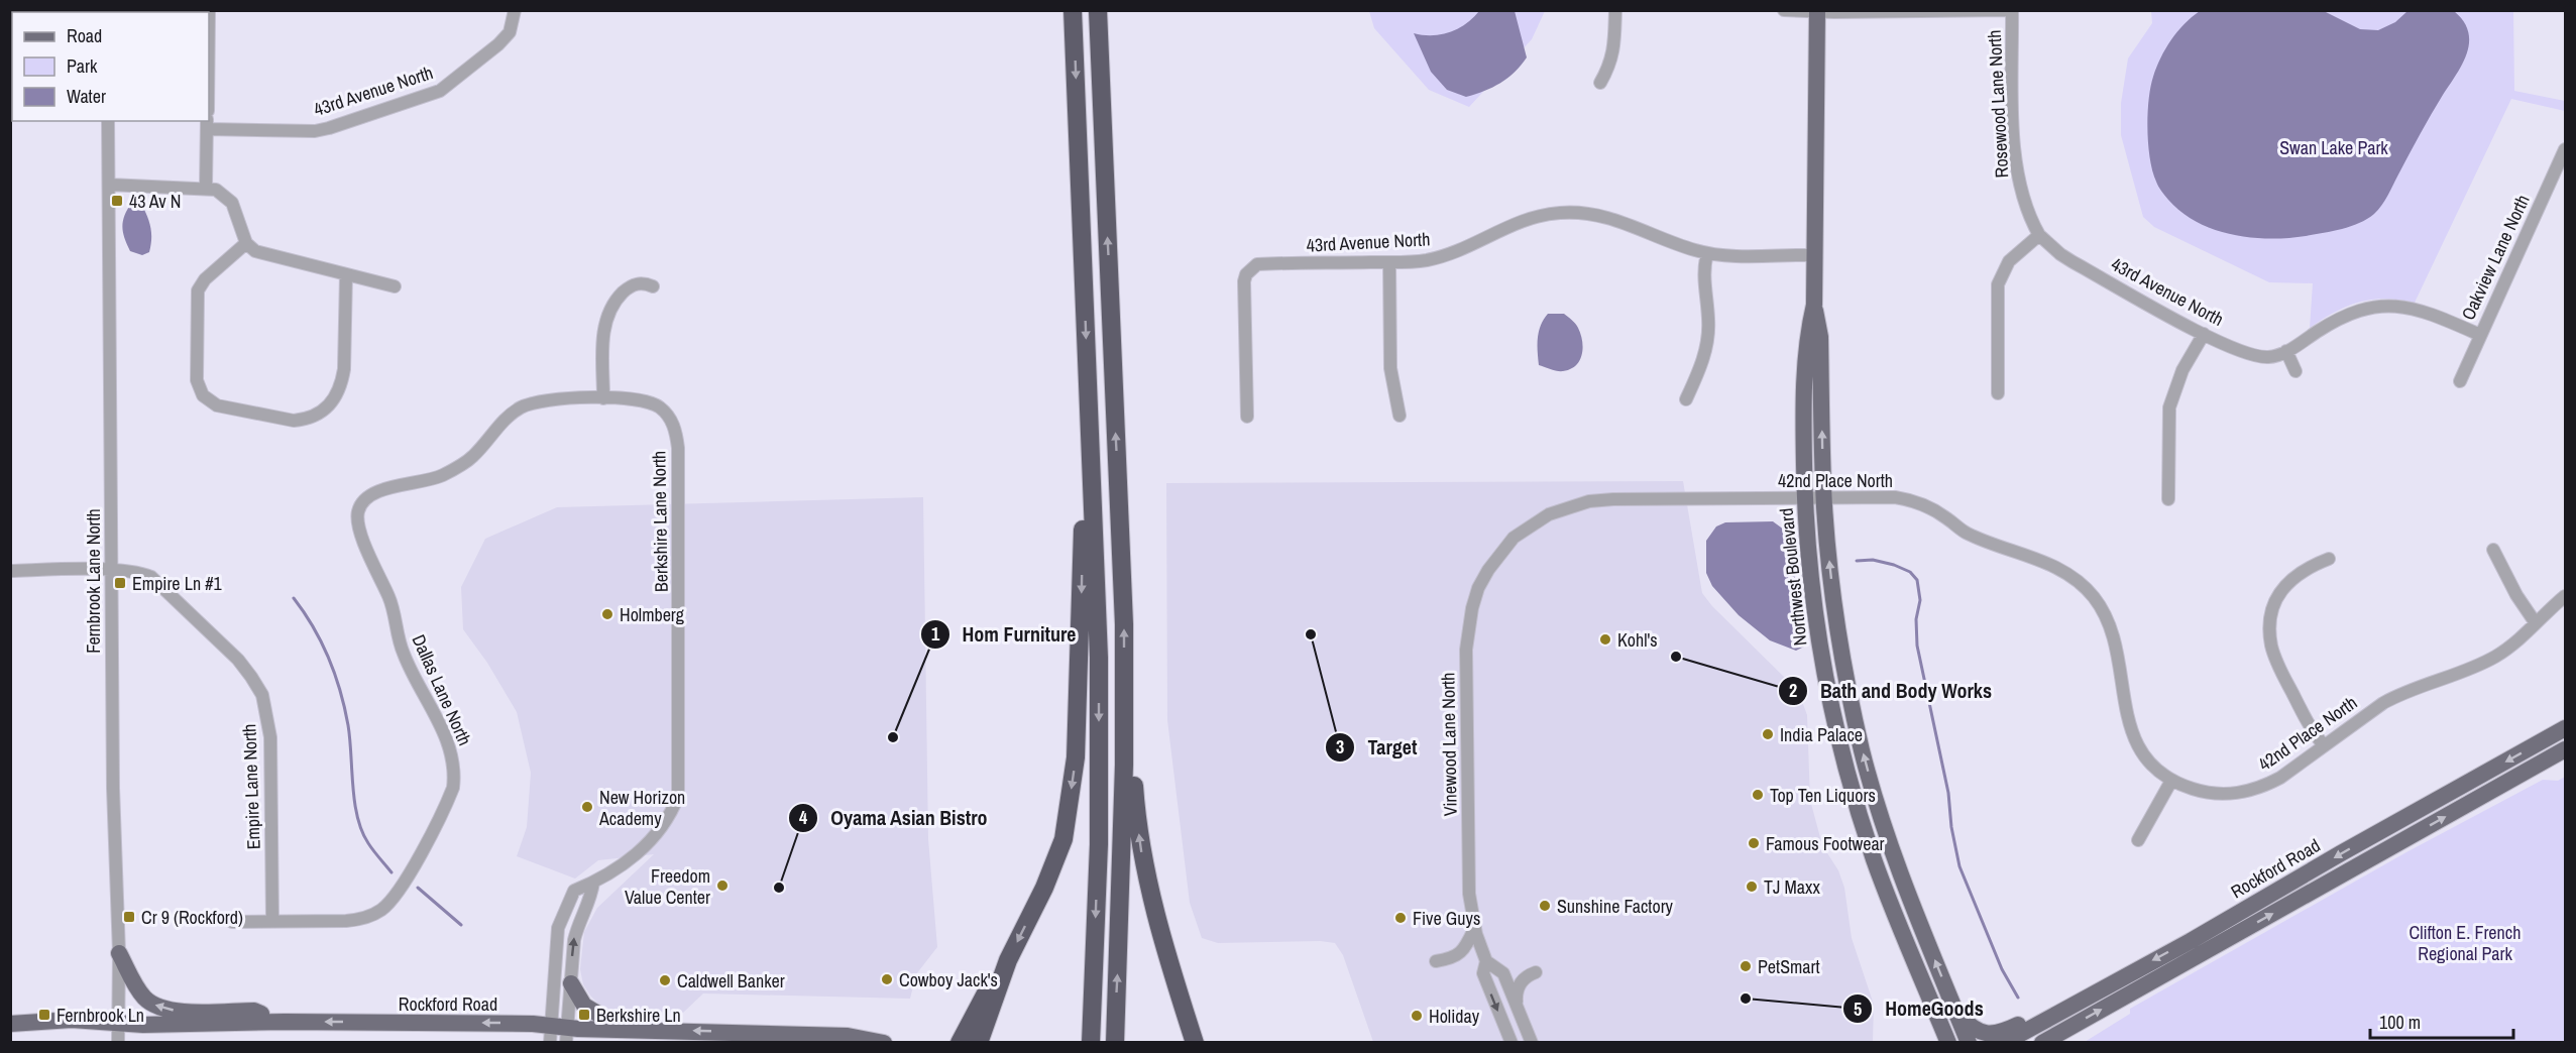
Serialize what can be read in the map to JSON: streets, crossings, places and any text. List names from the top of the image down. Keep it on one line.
{"streets":{"main road":["Northwest Boulevard","Rockford Road"],"street":["43rd Avenue North","Rosewood Lane North","Oakview Lane North","42nd Place North","Berkshire Lane North","Fernbrook Lane North","Dallas Lane North","Vinewood Lane North","Empire Lane North"]},"crossings":[["43rd Avenue North","Rosewood Lane North"],["43rd Avenue North","Oakview Lane North"],["43rd Avenue North","Northwest Boulevard"],["42nd Place North","Northwest Boulevard"],["42nd Place North","Vinewood Lane North"],["Berkshire Lane North","Dallas Lane North"],["Berkshire Lane North","Rockford Road"],["Fernbrook Lane North","Empire Lane North"],["Fernbrook Lane North","Rockford Road"],["Dallas Lane North","Empire Lane North"]],"parks":["Swan Lake Park","Clifton E. French Regional Park"],"places":{"transit":["43 Av N","Empire Ln #1","Cr 9 (Rockford)","Fernbrook Ln","Berkshire Ln"],"other":["Holmberg","Target","Kohl's","Bath and Body Works","India Palace","Hom Furniture","Top Ten Liquors","New Horizon Academy","Famous Footwear","Freedom Value Center","TJ Maxx","Oyama Asian Bistro","Sunshine Factory","Five Guys","PetSmart","Cowboy Jack's","Caldwell Banker","HomeGoods","Holiday"]},"legend":["Road","Park","Water"],"scale_bar":"100 m"}
